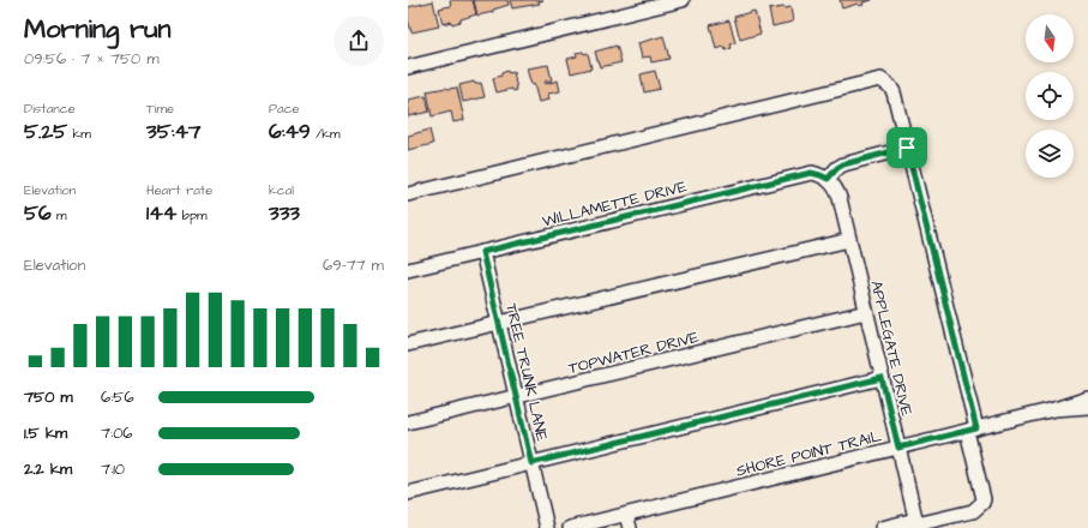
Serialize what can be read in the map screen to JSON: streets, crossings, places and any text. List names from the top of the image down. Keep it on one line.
{"streets":{"street":["WILLAMETTE DRIVE","APPLEGATE DRIVE","TOPWATER DRIVE","TREE TRUNK LANE","SHORE POINT TRAIL"]},"crossings":[["WILLAMETTE DRIVE","APPLEGATE DRIVE"],["WILLAMETTE DRIVE","TREE TRUNK LANE"],["APPLEGATE DRIVE","TOPWATER DRIVE"],["APPLEGATE DRIVE","SHORE POINT TRAIL"],["TOPWATER DRIVE","TREE TRUNK LANE"]],"north":"bottom","page":{"heading":["Morning run","09:56 · 7 × 750 m"],"stats":[["Distance","5.25 km"],["Time","35:47"],["Pace","6:49 /km"],["Elevation","56 m"],["Heart rate","144 bpm"],["kcal","333"]],"chart":["Elevation","69–77 m"],"list":[{"name":"750 m","note":"6:56"},{"name":"1.5 km","note":"7:06"},{"name":"2.2 km","note":"7:10"}]}}
